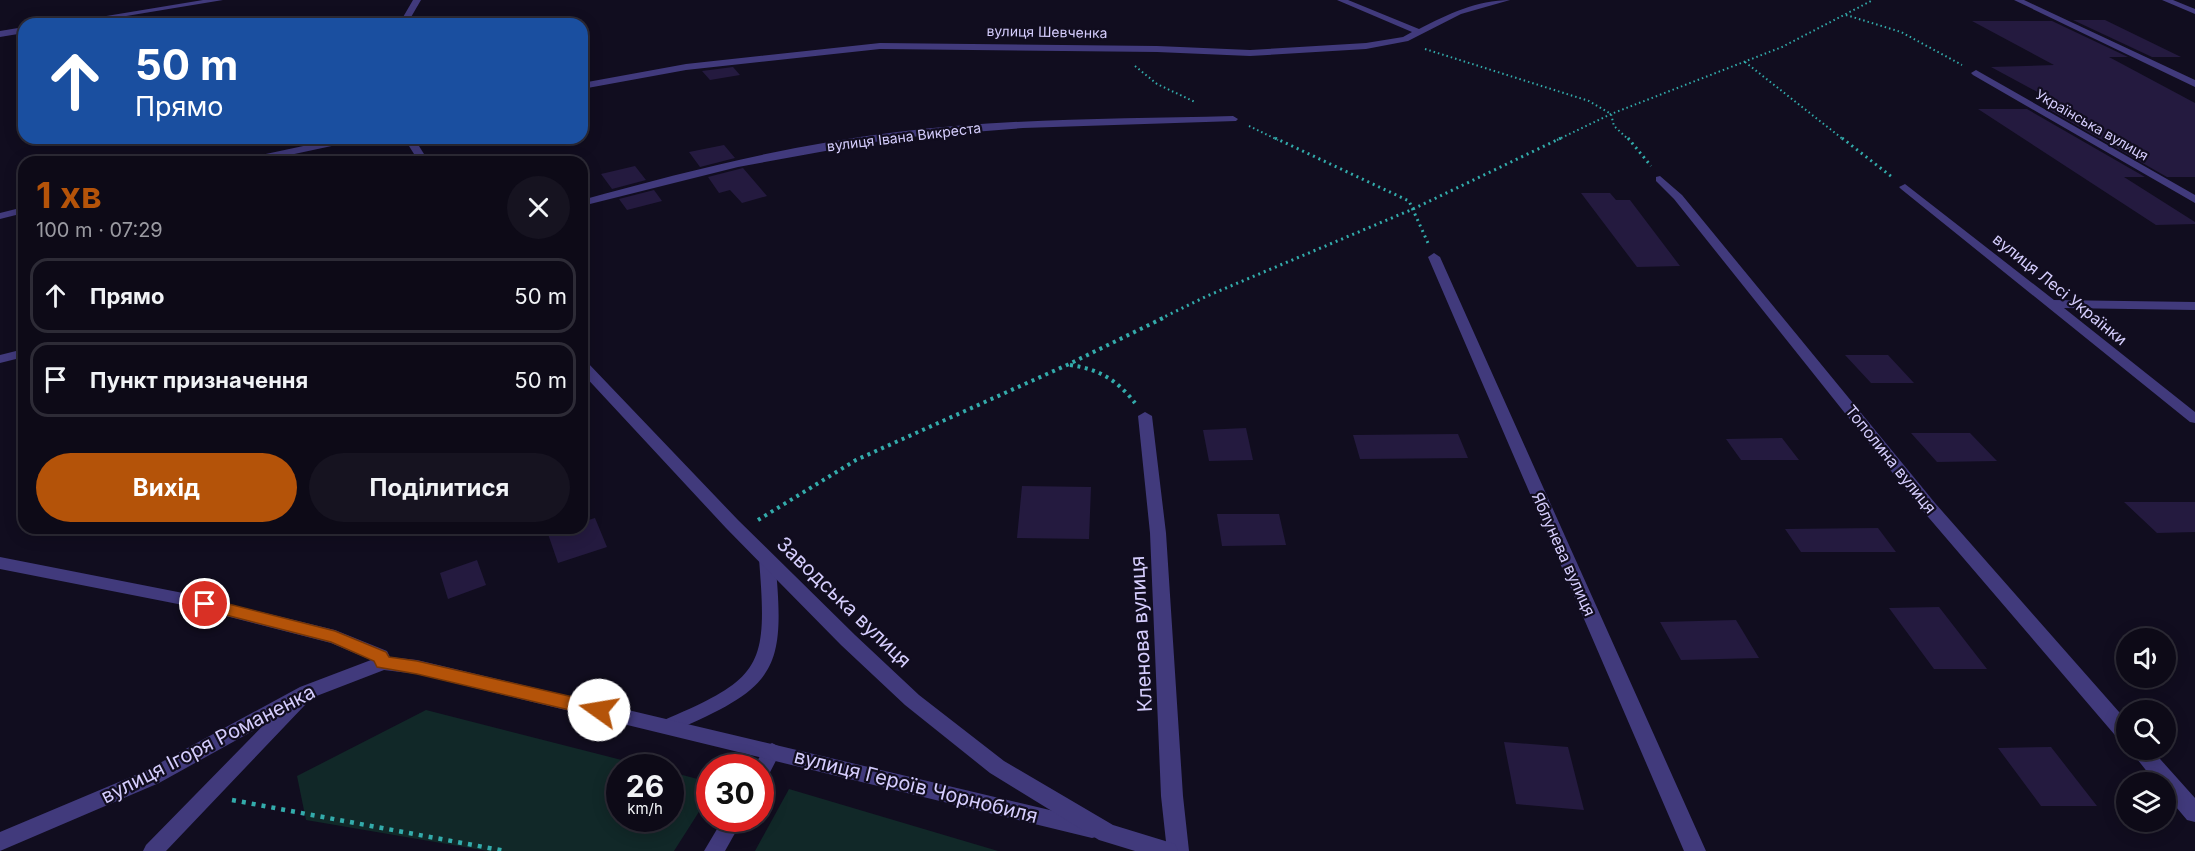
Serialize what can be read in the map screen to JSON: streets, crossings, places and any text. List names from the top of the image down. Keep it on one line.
{"streets":{"street":["вулиця Шевченка","Українська вулиця","вулиця Івана Викреста","вулиця Лесі Українки","Тополина вулиця","Яблунева вулиця","Заводська вулиця","Кленова вулиця","вулиця Ігоря Романенка","вулиця Героїв Чорнобиля"]},"crossings":[["Заводська вулиця","вулиця Героїв Чорнобиля"],["вулиця Ігоря Романенка","вулиця Героїв Чорнобиля"]],"page":{"turn":["50 m","Прямо"],"heading":["1 хв","100 m · 07:29"],"list":[{"name":"Прямо","value":"50 m"},{"name":"Пункт призначення","value":"50 m"}],"buttons":["Вихід","Поділитися"],"speed":"26 km/h","limit":"30"}}
